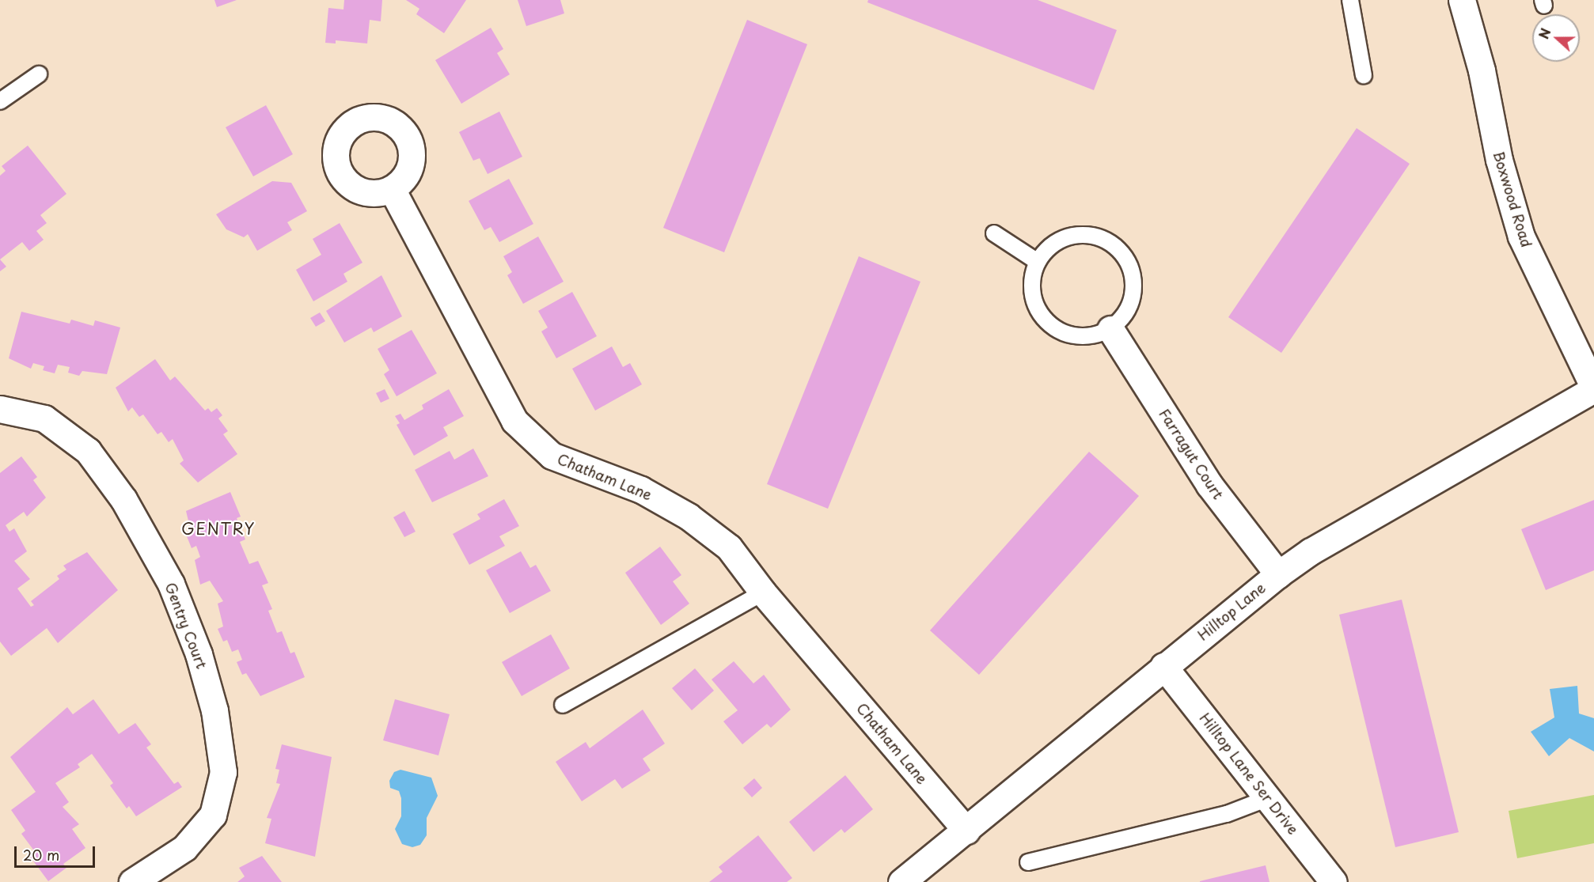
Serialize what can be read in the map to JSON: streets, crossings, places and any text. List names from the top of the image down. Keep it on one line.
{"streets":{"street":["Boxwood Road","Farragut Court","Chatham Lane","Hilltop Lane","Gentry Court","Hilltop Lane Ser Drive"]},"crossings":[["Boxwood Road","Hilltop Lane"],["Farragut Court","Hilltop Lane"],["Chatham Lane","Hilltop Lane"],["Hilltop Lane","Hilltop Lane Ser Drive"]],"districts":["GENTRY"],"scale_bar":"20 m","north":"left"}
